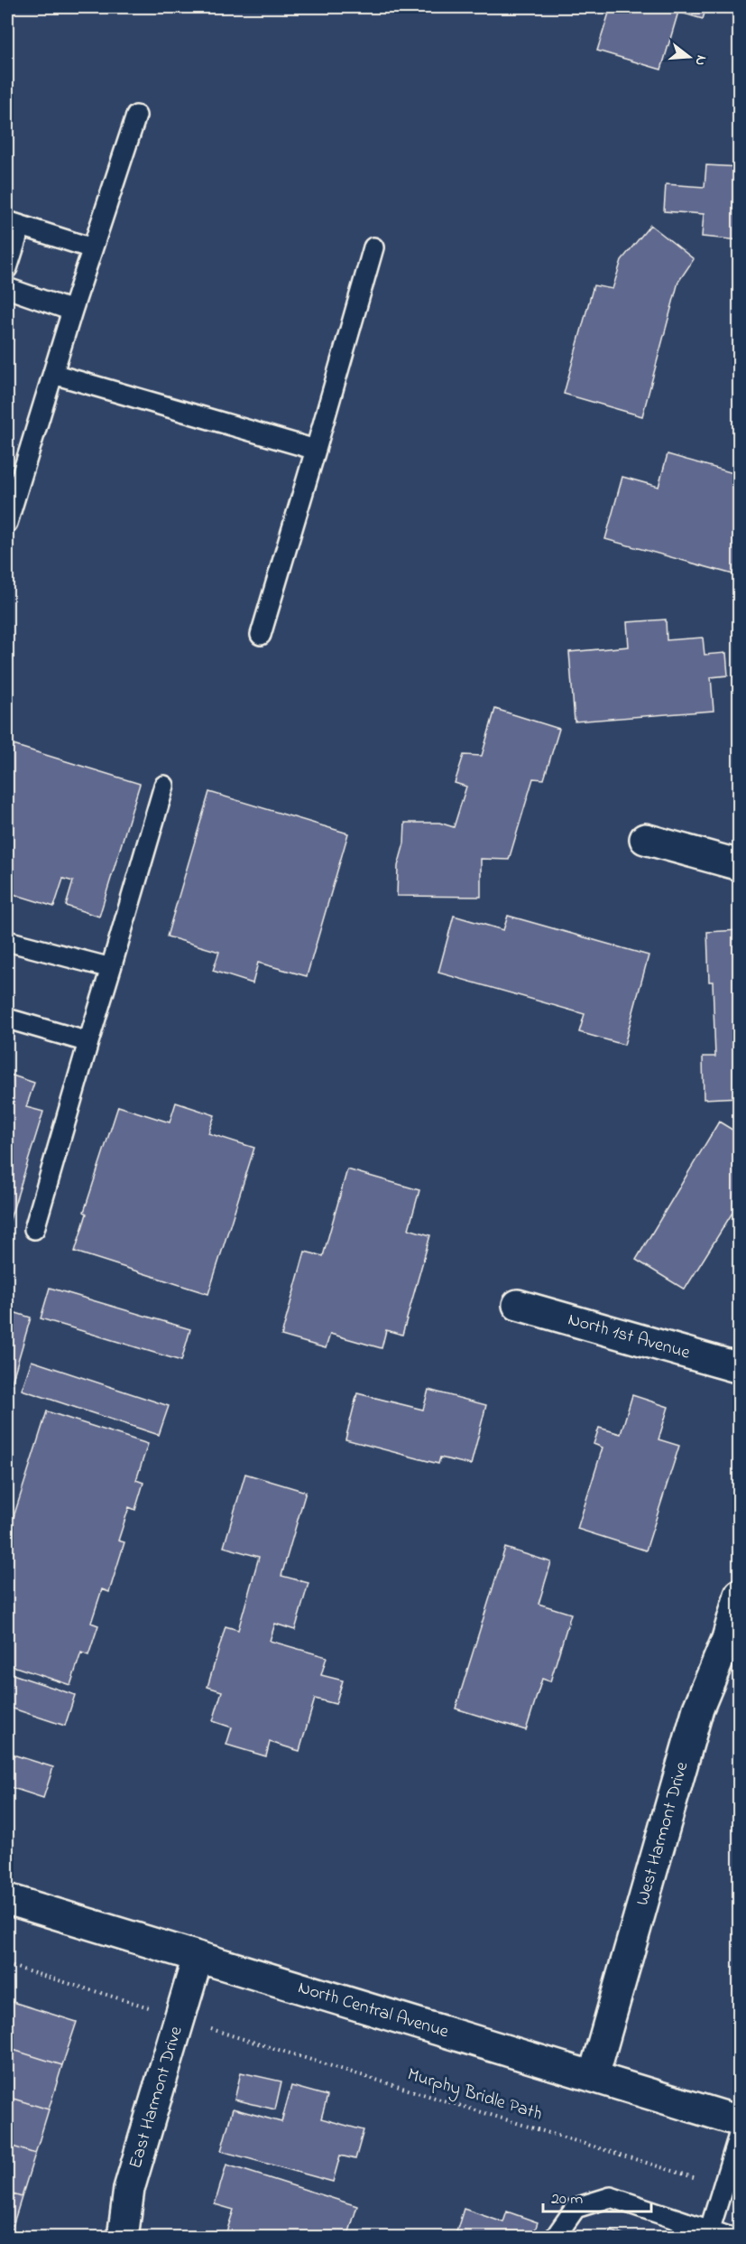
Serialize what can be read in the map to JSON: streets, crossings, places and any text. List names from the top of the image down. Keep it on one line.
{"streets":{"street":["North 1st Avenue","West Harmont Drive","North Central Avenue","East Harmont Drive"],"path":["Murphy Bridle Path"]},"crossings":[["West Harmont Drive","North Central Avenue"],["North Central Avenue","East Harmont Drive"]],"scale_bar":"20 m","north":"right"}
